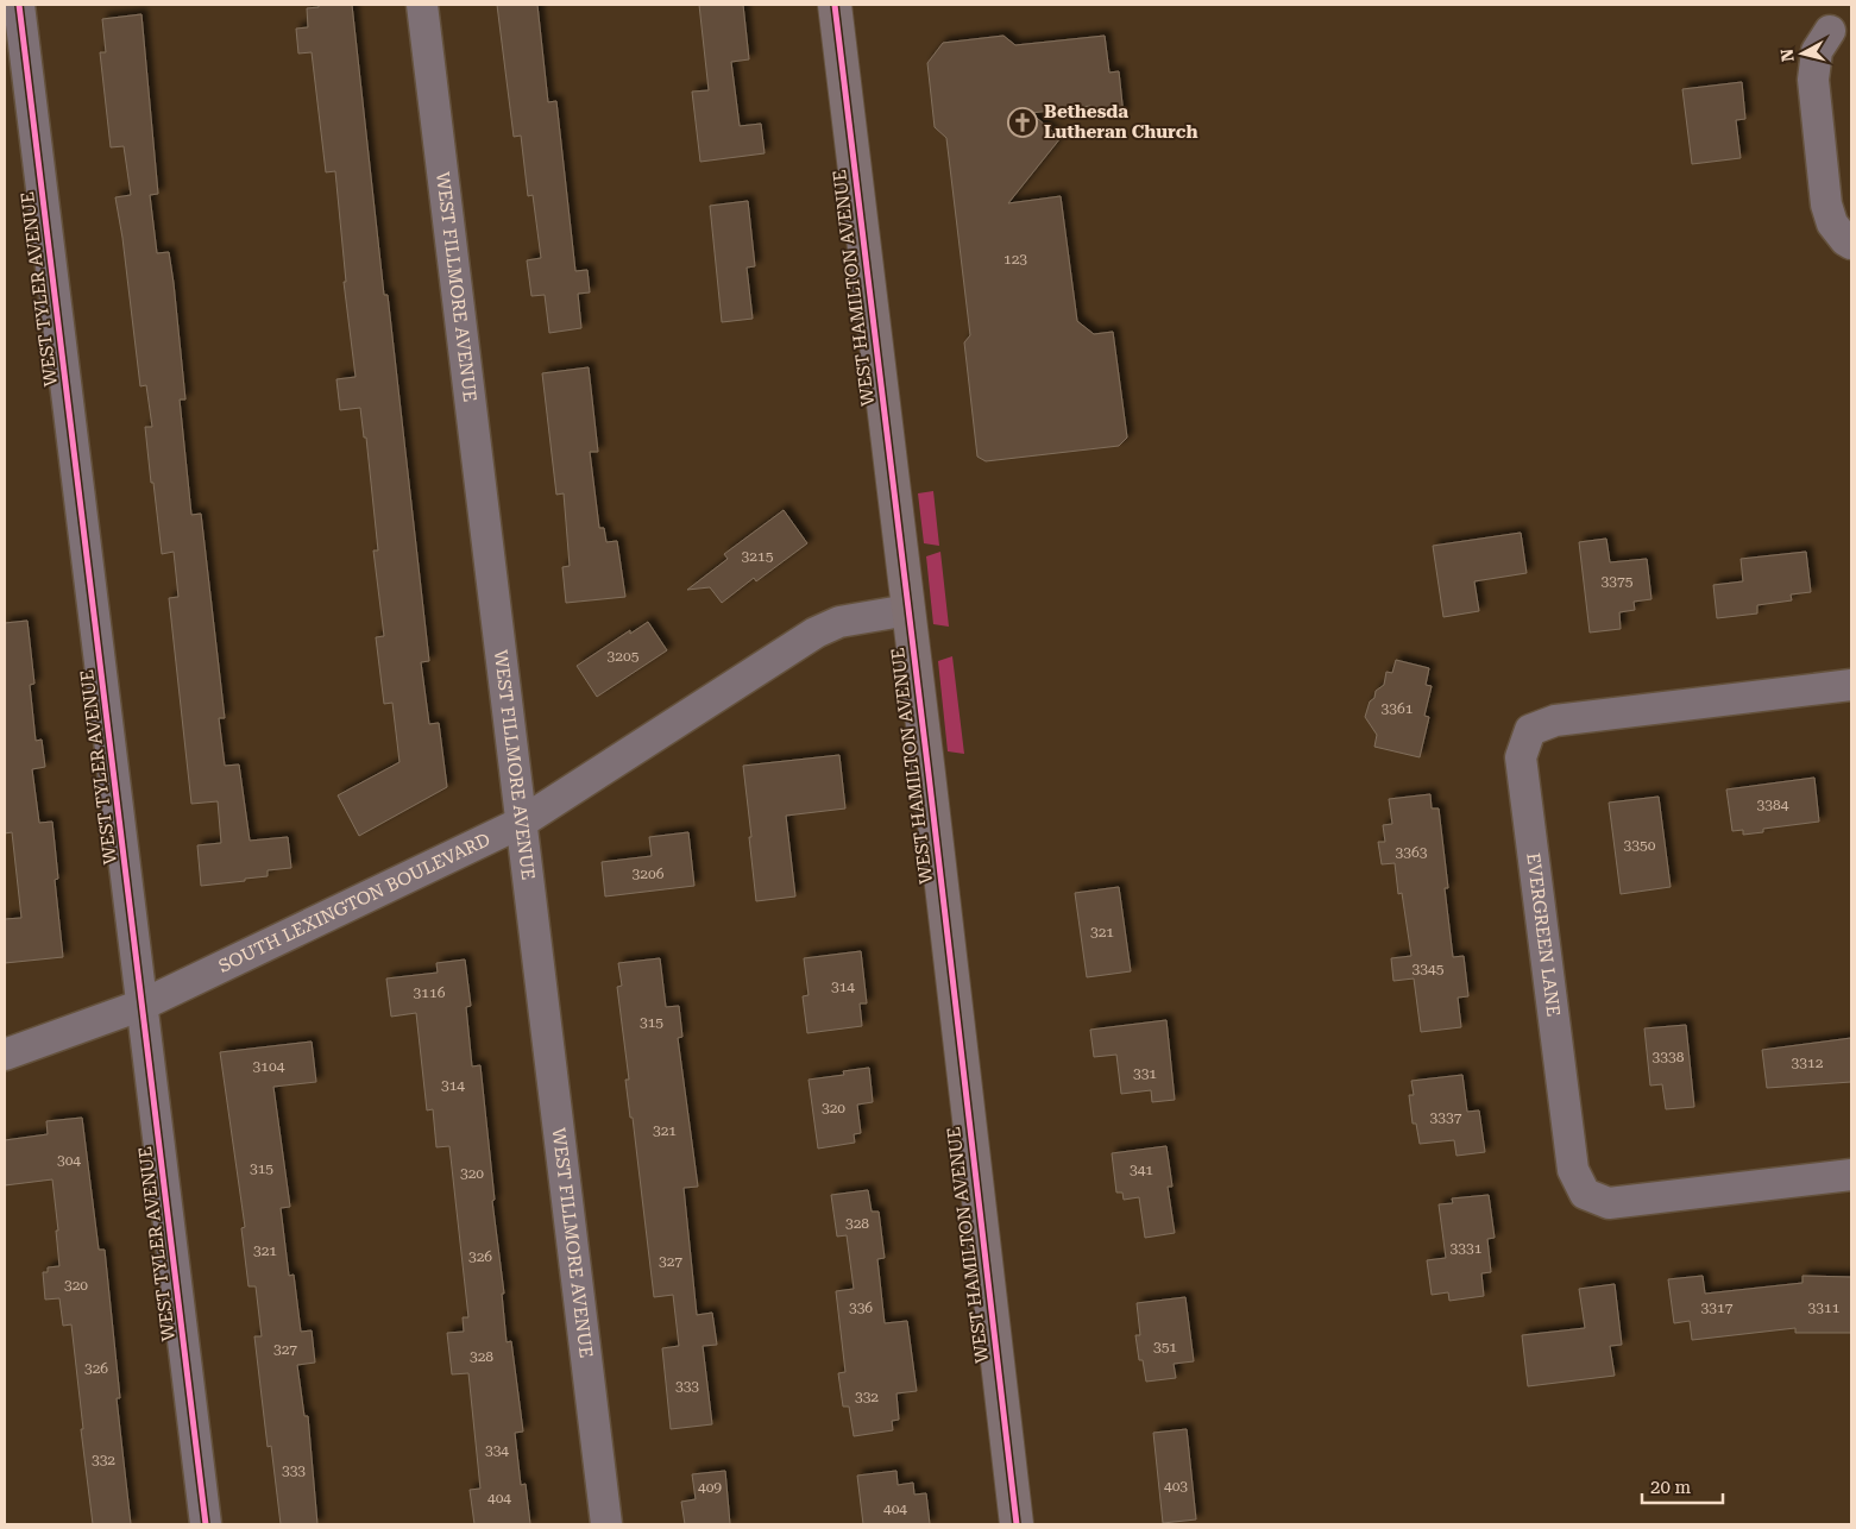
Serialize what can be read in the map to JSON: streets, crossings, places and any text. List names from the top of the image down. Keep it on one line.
{"streets":{"street":["WEST FILLMORE AVENUE","WEST HAMILTON AVENUE","WEST TYLER AVENUE","SOUTH LEXINGTON BOULEVARD","EVERGREEN LANE"]},"crossings":[["WEST FILLMORE AVENUE","SOUTH LEXINGTON BOULEVARD"],["WEST HAMILTON AVENUE","SOUTH LEXINGTON BOULEVARD"],["WEST TYLER AVENUE","SOUTH LEXINGTON BOULEVARD"]],"places":{"church":["Bethesda Lutheran Church"]},"house_numbers":["123","3215","3375","3205","3361","3384","3350","3363","3206","321","3345","314","3116","315","3338","3312","3104","331","314","320","3337","321","304","315","341","320","328","3331","321","326","327","320","336","3317","3311","351","327","328","326","333","332","334","332","333","403","409","404","404"],"scale_bar":"20 m","north":"left"}
